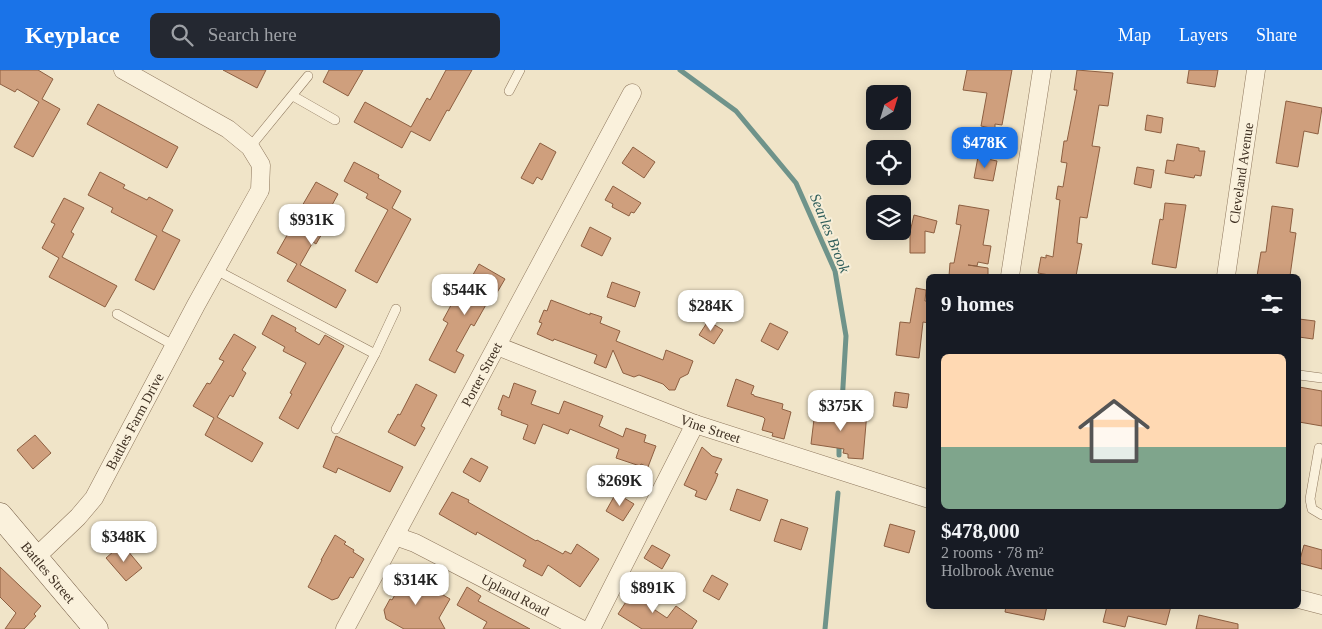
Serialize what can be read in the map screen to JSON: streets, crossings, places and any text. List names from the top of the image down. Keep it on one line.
{"streets":{"street":["Cleveland Avenue","Porter Street","Battles Farm Drive","Vine Street","Battles Street","Upland Road"]},"crossings":[["Porter Street","Vine Street"],["Porter Street","Upland Road"],["Battles Farm Drive","Battles Street"]],"water":["Searles Brook"],"north":"top right","page":{"header":"Keyplace","search":"Search here","nav":["Map","Layers","Share"],"price":["$478K","$931K","$544K","$284K","$375K","$269K","$348K","$314K","$891K"],"heading":"9 homes","list":[{"name":"$478,000","note":"2 rooms · 78 m² · Holbrook Avenue"}]}}
